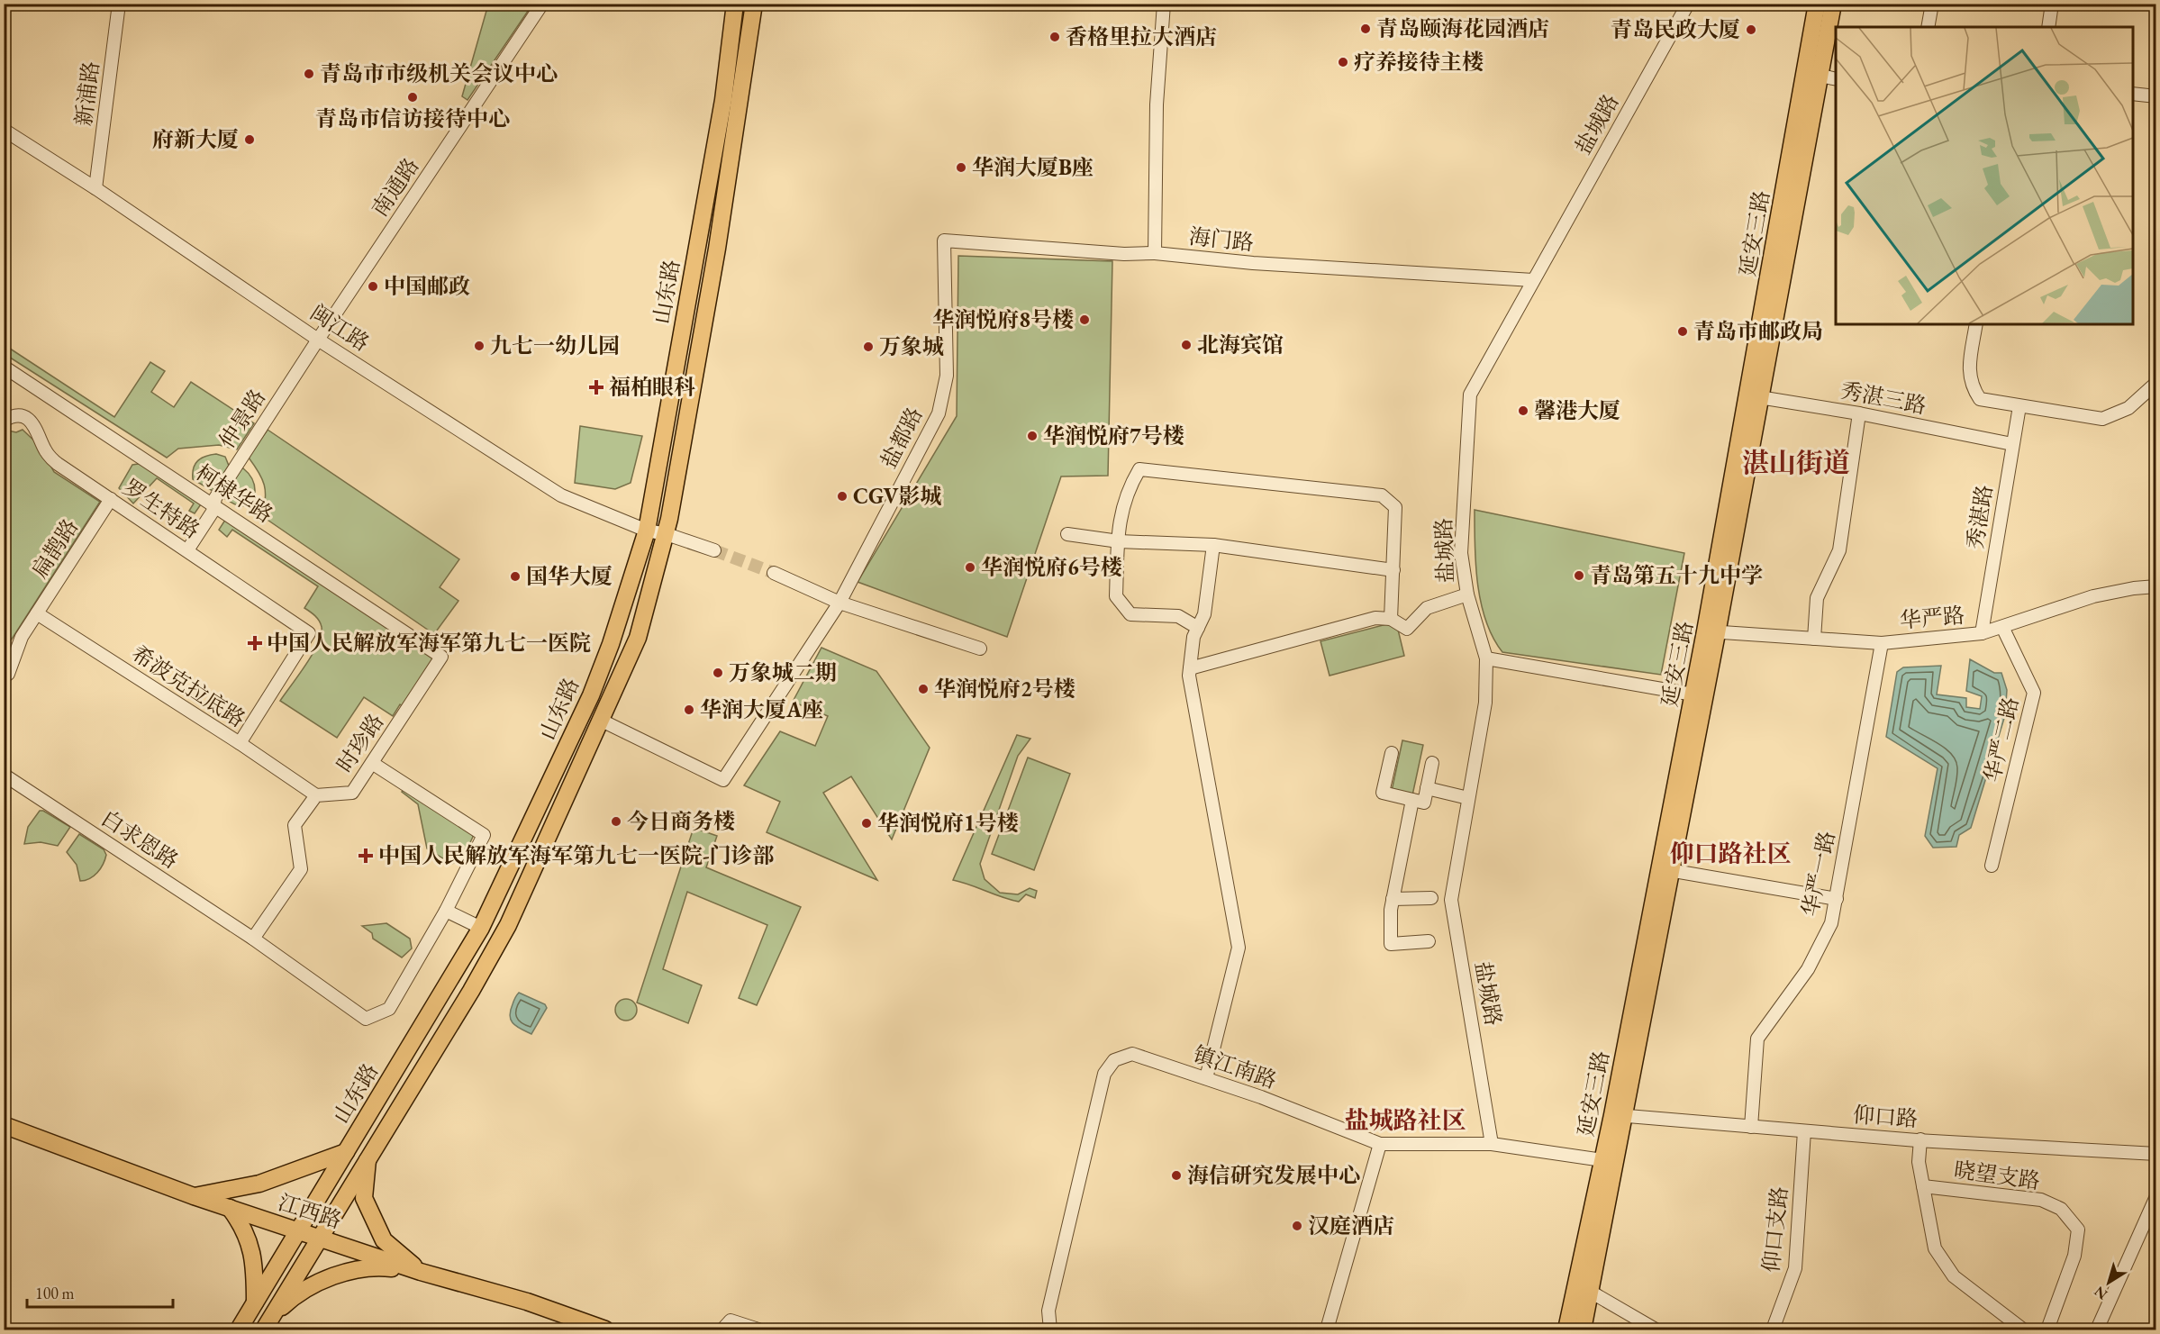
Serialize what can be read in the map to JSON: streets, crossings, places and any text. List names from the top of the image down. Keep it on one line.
{"streets":{"main road":["延安三路","山东路","江西路"],"street":["新浦路","盐城路","南通路","海门路","闽江路","秀湛三路","仲景路","盐都路","柯棣华路","罗生特路","秀湛路","扁鹊路","华严路","希波克拉底路","华严二路","时珍路","白求恩路","华严一路","镇江南路","仰口路","晓望支路","仰口支路"]},"crossings":[["新浦路","闽江路"],["盐城路","海门路"],["盐城路","镇江南路"],["南通路","闽江路"],["南通路","仲景路"],["延安三路","秀湛三路"],["延安三路","华严路"],["延安三路","镇江南路"],["延安三路","仰口路"],["海门路","盐都路"],["山东路","闽江路"],["山东路","盐都路"],["山东路","江西路"],["闽江路","仲景路"],["秀湛三路","秀湛路"],["仲景路","柯棣华路"],["仲景路","罗生特路"],["柯棣华路","时珍路"],["罗生特路","扁鹊路"],["罗生特路","希波克拉底路"],["秀湛路","华严路"],["扁鹊路","希波克拉底路"],["华严路","华严二路"],["华严路","华严一路"],["希波克拉底路","时珍路"],["华严一路","仰口路"],["仰口路","晓望支路"],["仰口路","仰口支路"]],"districts":["湛山街道","仰口路社区","盐城路社区"],"places":{"other":["青岛颐海花园酒店","青岛民政大厦","香格里拉大酒店","疗养接待主楼","青岛市市级机关会议中心","青岛市信访接待中心","府新大厦","华润大厦B座","中国邮政","华润悦府8号楼","青岛市邮政局","北海宾馆","九七一幼儿园","万象城","馨港大厦","华润悦府7号楼","CGV影城","华润悦府6号楼","青岛第五十九中学","国华大厦","万象城二期","华润悦府2号楼","华润大厦A座","今日商务楼","华润悦府1号楼","海信研究发展中心","汉庭酒店"],"health":["福柏眼科","中国人民解放军海军第九七一医院","中国人民解放军海军第九七一医院-门诊部"]},"scale_bar":"100 m","north":"bottom left"}
